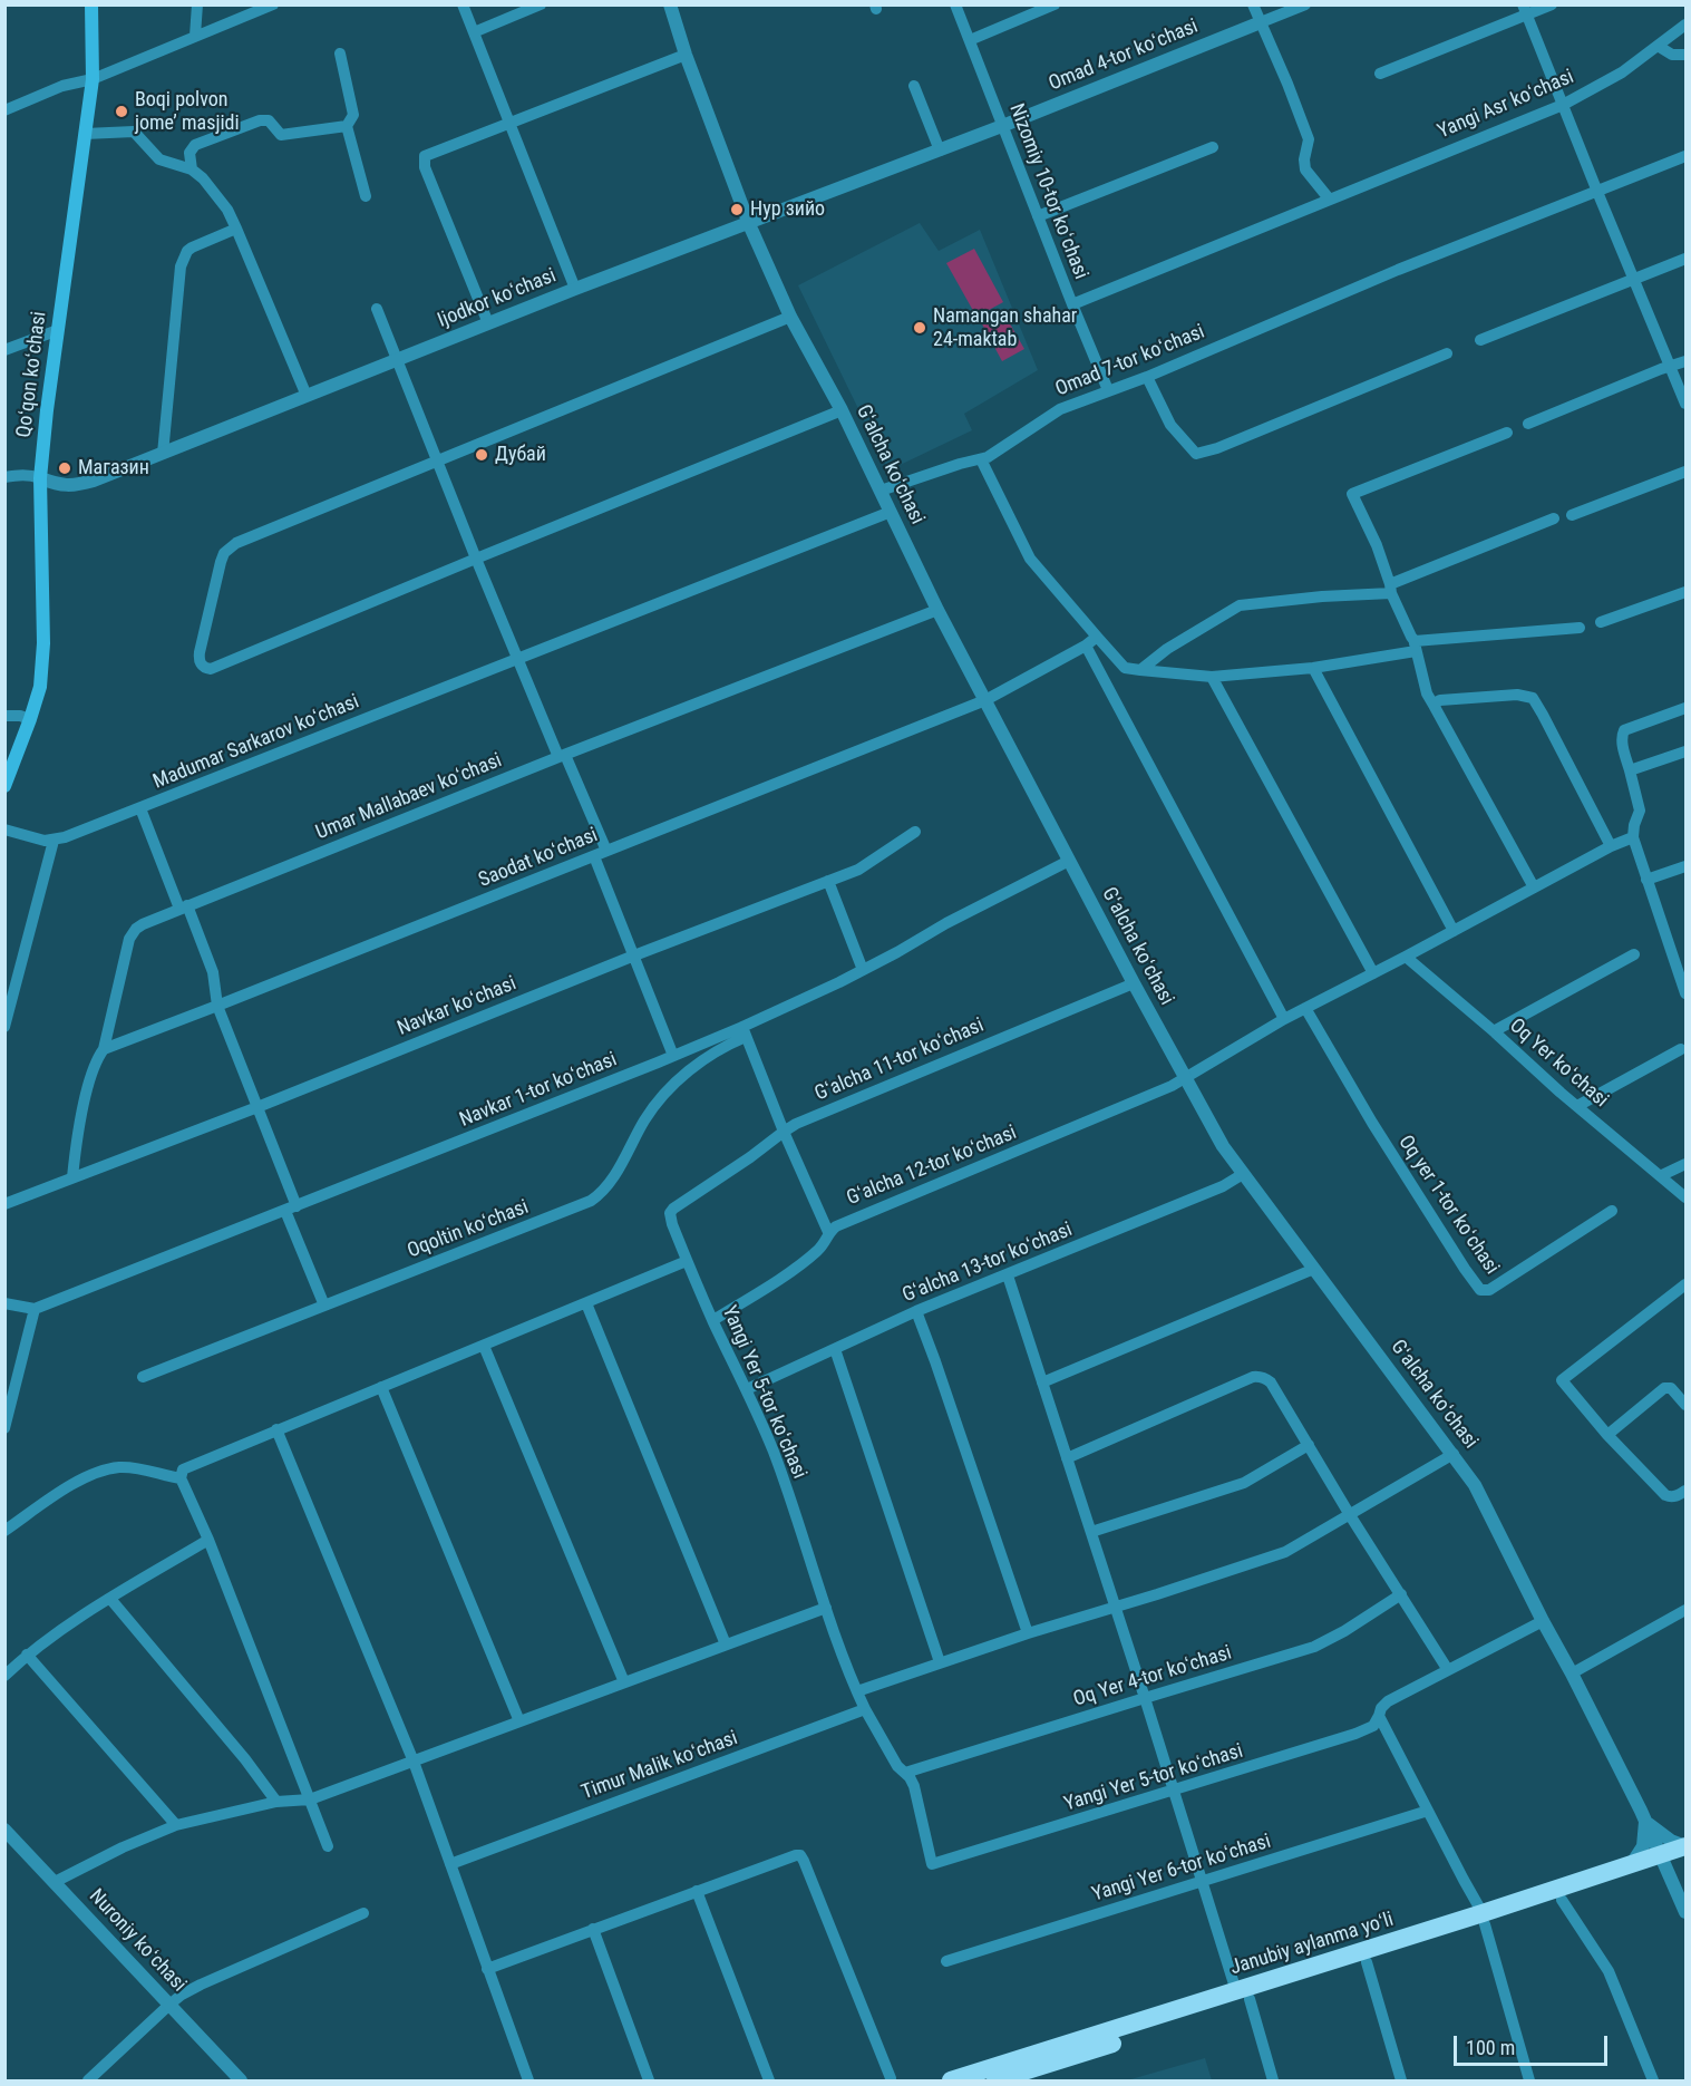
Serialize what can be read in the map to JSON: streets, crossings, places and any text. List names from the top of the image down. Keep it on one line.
{"streets":{"highway":["Janubiy aylanma yoʻli"],"main road":["Qoʻqon koʻchasi"],"street":["Omad 4-tor koʻchasi","Yangi Asr koʻchasi","Nizomiy 10-tor koʻchasi","Ijodkor koʻchasi","Omad 7-tor koʻchasi","Gʻalcha koʻchasi","Madumar Sarkarov koʻchasi","Umar Mallabaev koʻchasi","Saodat koʻchasi","Navkar koʻchasi","Gʻalcha 11-tor koʻchasi","Oq Yer koʻchasi","Navkar 1-tor koʻchasi","Gʻalcha 12-tor koʻchasi","Oq yer 1-tor koʻchasi","Oqoltin koʻchasi","Gʻalcha 13-tor koʻchasi","Yangi Yer 5-tor koʻchasi","Oq Yer 4-tor koʻchasi","Timur Malik koʻchasi","Yangi Yer 6-tor koʻchasi","Nuroniy koʻchasi"]},"crossings":[["Omad 4-tor koʻchasi","Nizomiy 10-tor koʻchasi"],["Omad 4-tor koʻchasi","Ijodkor koʻchasi"],["Yangi Asr koʻchasi","Nizomiy 10-tor koʻchasi"],["Nizomiy 10-tor koʻchasi","Ijodkor koʻchasi"],["Nizomiy 10-tor koʻchasi","Omad 7-tor koʻchasi"],["Ijodkor koʻchasi","Qoʻqon koʻchasi"],["Ijodkor koʻchasi","Gʻalcha koʻchasi"],["Omad 7-tor koʻchasi","Gʻalcha koʻchasi"],["Gʻalcha koʻchasi","Madumar Sarkarov koʻchasi"],["Gʻalcha koʻchasi","Umar Mallabaev koʻchasi"],["Gʻalcha koʻchasi","Saodat koʻchasi"],["Gʻalcha koʻchasi","Gʻalcha 11-tor koʻchasi"],["Gʻalcha koʻchasi","Navkar 1-tor koʻchasi"],["Gʻalcha koʻchasi","Gʻalcha 12-tor koʻchasi"],["Gʻalcha koʻchasi","Gʻalcha 13-tor koʻchasi"],["Gʻalcha koʻchasi","Yangi Yer 5-tor koʻchasi"],["Gʻalcha koʻchasi","Janubiy aylanma yoʻli"],["Umar Mallabaev koʻchasi","Saodat koʻchasi"],["Umar Mallabaev koʻchasi","Navkar koʻchasi"],["Gʻalcha 11-tor koʻchasi","Yangi Yer 5-tor koʻchasi"],["Navkar 1-tor koʻchasi","Oqoltin koʻchasi"],["Gʻalcha 12-tor koʻchasi","Yangi Yer 5-tor koʻchasi"],["Gʻalcha 13-tor koʻchasi","Yangi Yer 5-tor koʻchasi"],["Yangi Yer 5-tor koʻchasi","Oq Yer 4-tor koʻchasi"]],"places":["Boqi polvon jome’ masjidi","Нур зийо","Namangan shahar 24-maktab","Дубай","Магазин"],"scale_bar":"100 m"}
